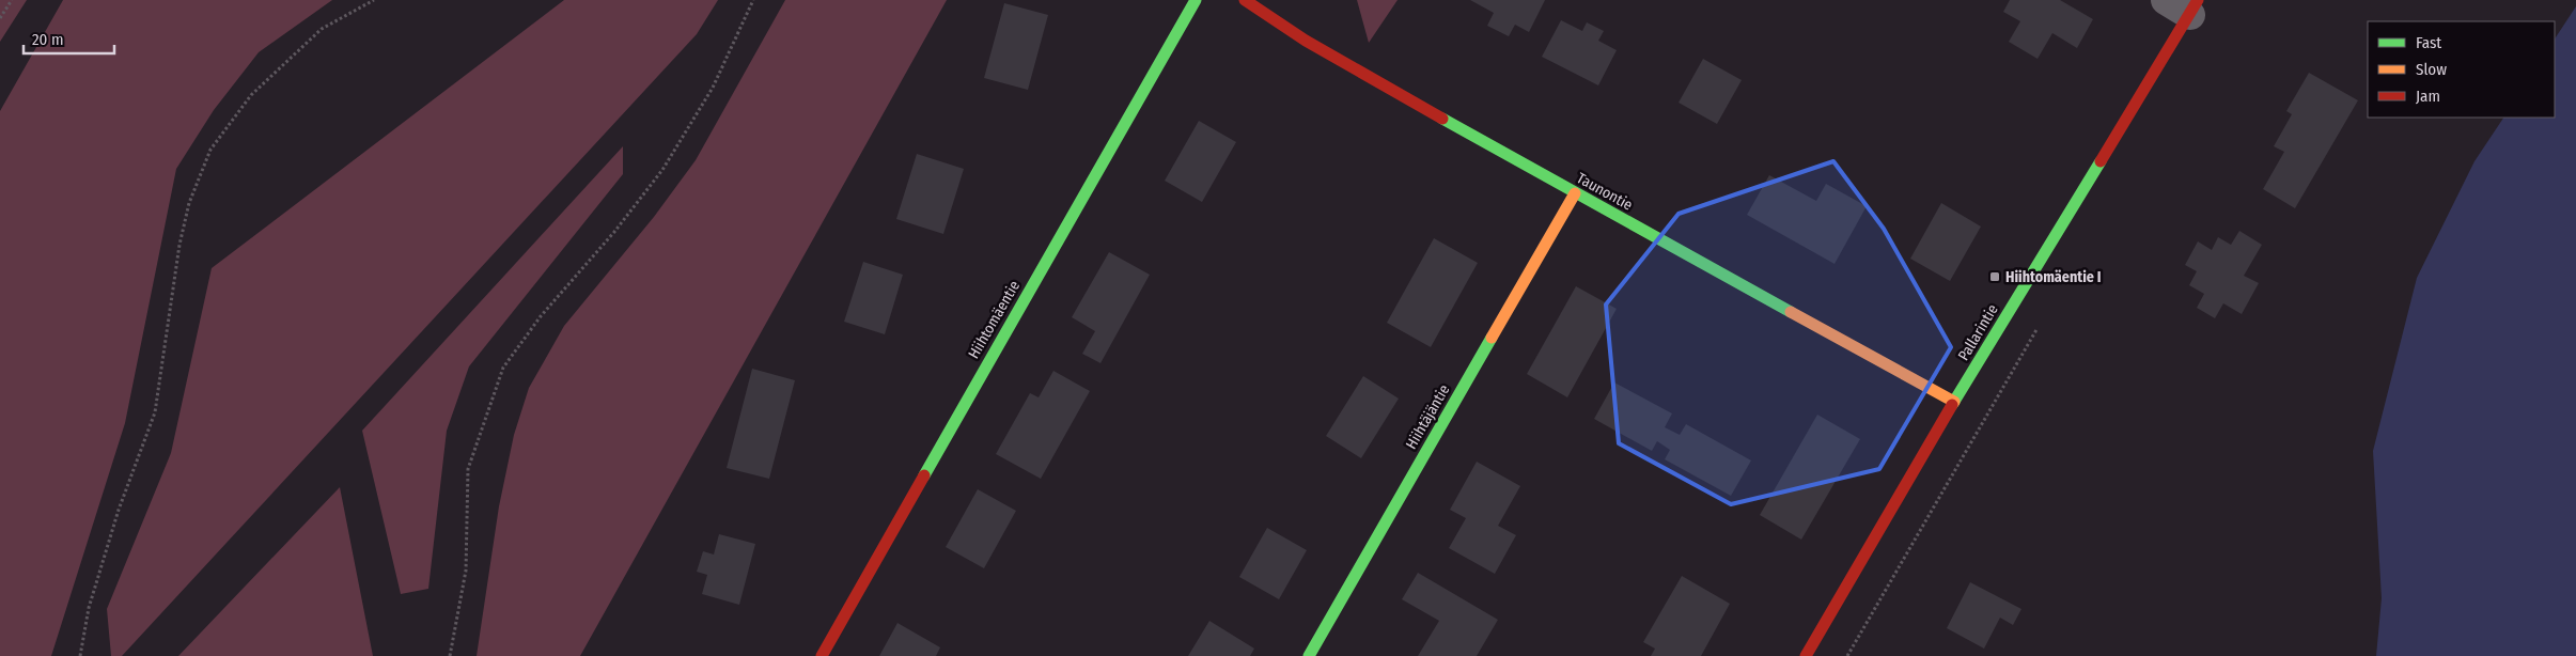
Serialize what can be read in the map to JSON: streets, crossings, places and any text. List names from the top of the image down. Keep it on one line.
{"streets":{"street":["Taunontie","Hiihtomäentie","Pallarintie","Hiihtäjäntie"]},"crossings":[["Taunontie","Pallarintie"],["Taunontie","Hiihtäjäntie"]],"places":{"transit":["Hiihtomäentie I"]},"legend":["Fast","Slow","Jam"],"scale_bar":"20 m"}
